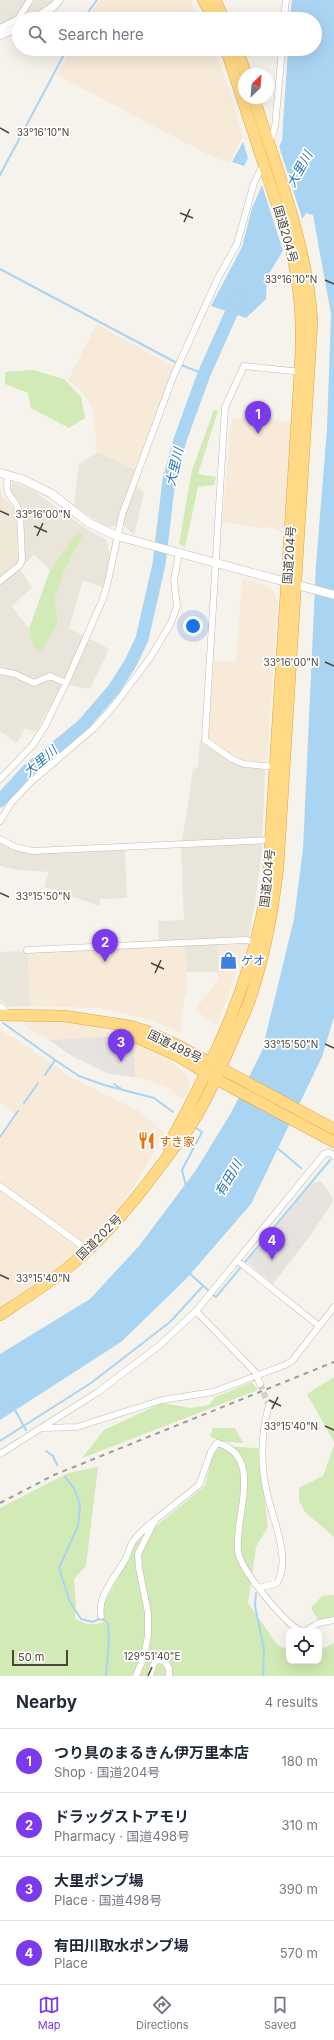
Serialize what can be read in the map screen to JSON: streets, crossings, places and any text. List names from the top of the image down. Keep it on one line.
{"streets":{"highway":["国道204号","国道498号","国道202号"]},"crossings":[["国道204号","国道498号"],["国道204号","国道202号"],["国道498号","国道202号"]],"water":["大里川","有田川"],"places":{"shop":["ゲオ"],"restaurant":["すき家"]},"scale_bar":"50 m","north":"top right","page":{"search":"Search here","pins":["1","2","3","4"],"scale":"50 m","heading":["Nearby","4 results"],"list":[{"mark":"1","name":"つり具のまるきん伊万里本店","note":"Shop · 国道204号","value":"180 m"},{"mark":"2","name":"ドラッグストアモリ","note":"Pharmacy · 国道498号","value":"310 m"},{"mark":"3","name":"大里ポンプ場","note":"Place · 国道498号","value":"390 m"},{"mark":"4","name":"有田川取水ポンプ場","note":"Place","value":"570 m"}],"nav":["Map","Directions","Saved"]},"coordinates":["33°16'10\"N","33°16'00\"N","33°15'50\"N","33°15'40\"N","129°51'40\"E"]}
